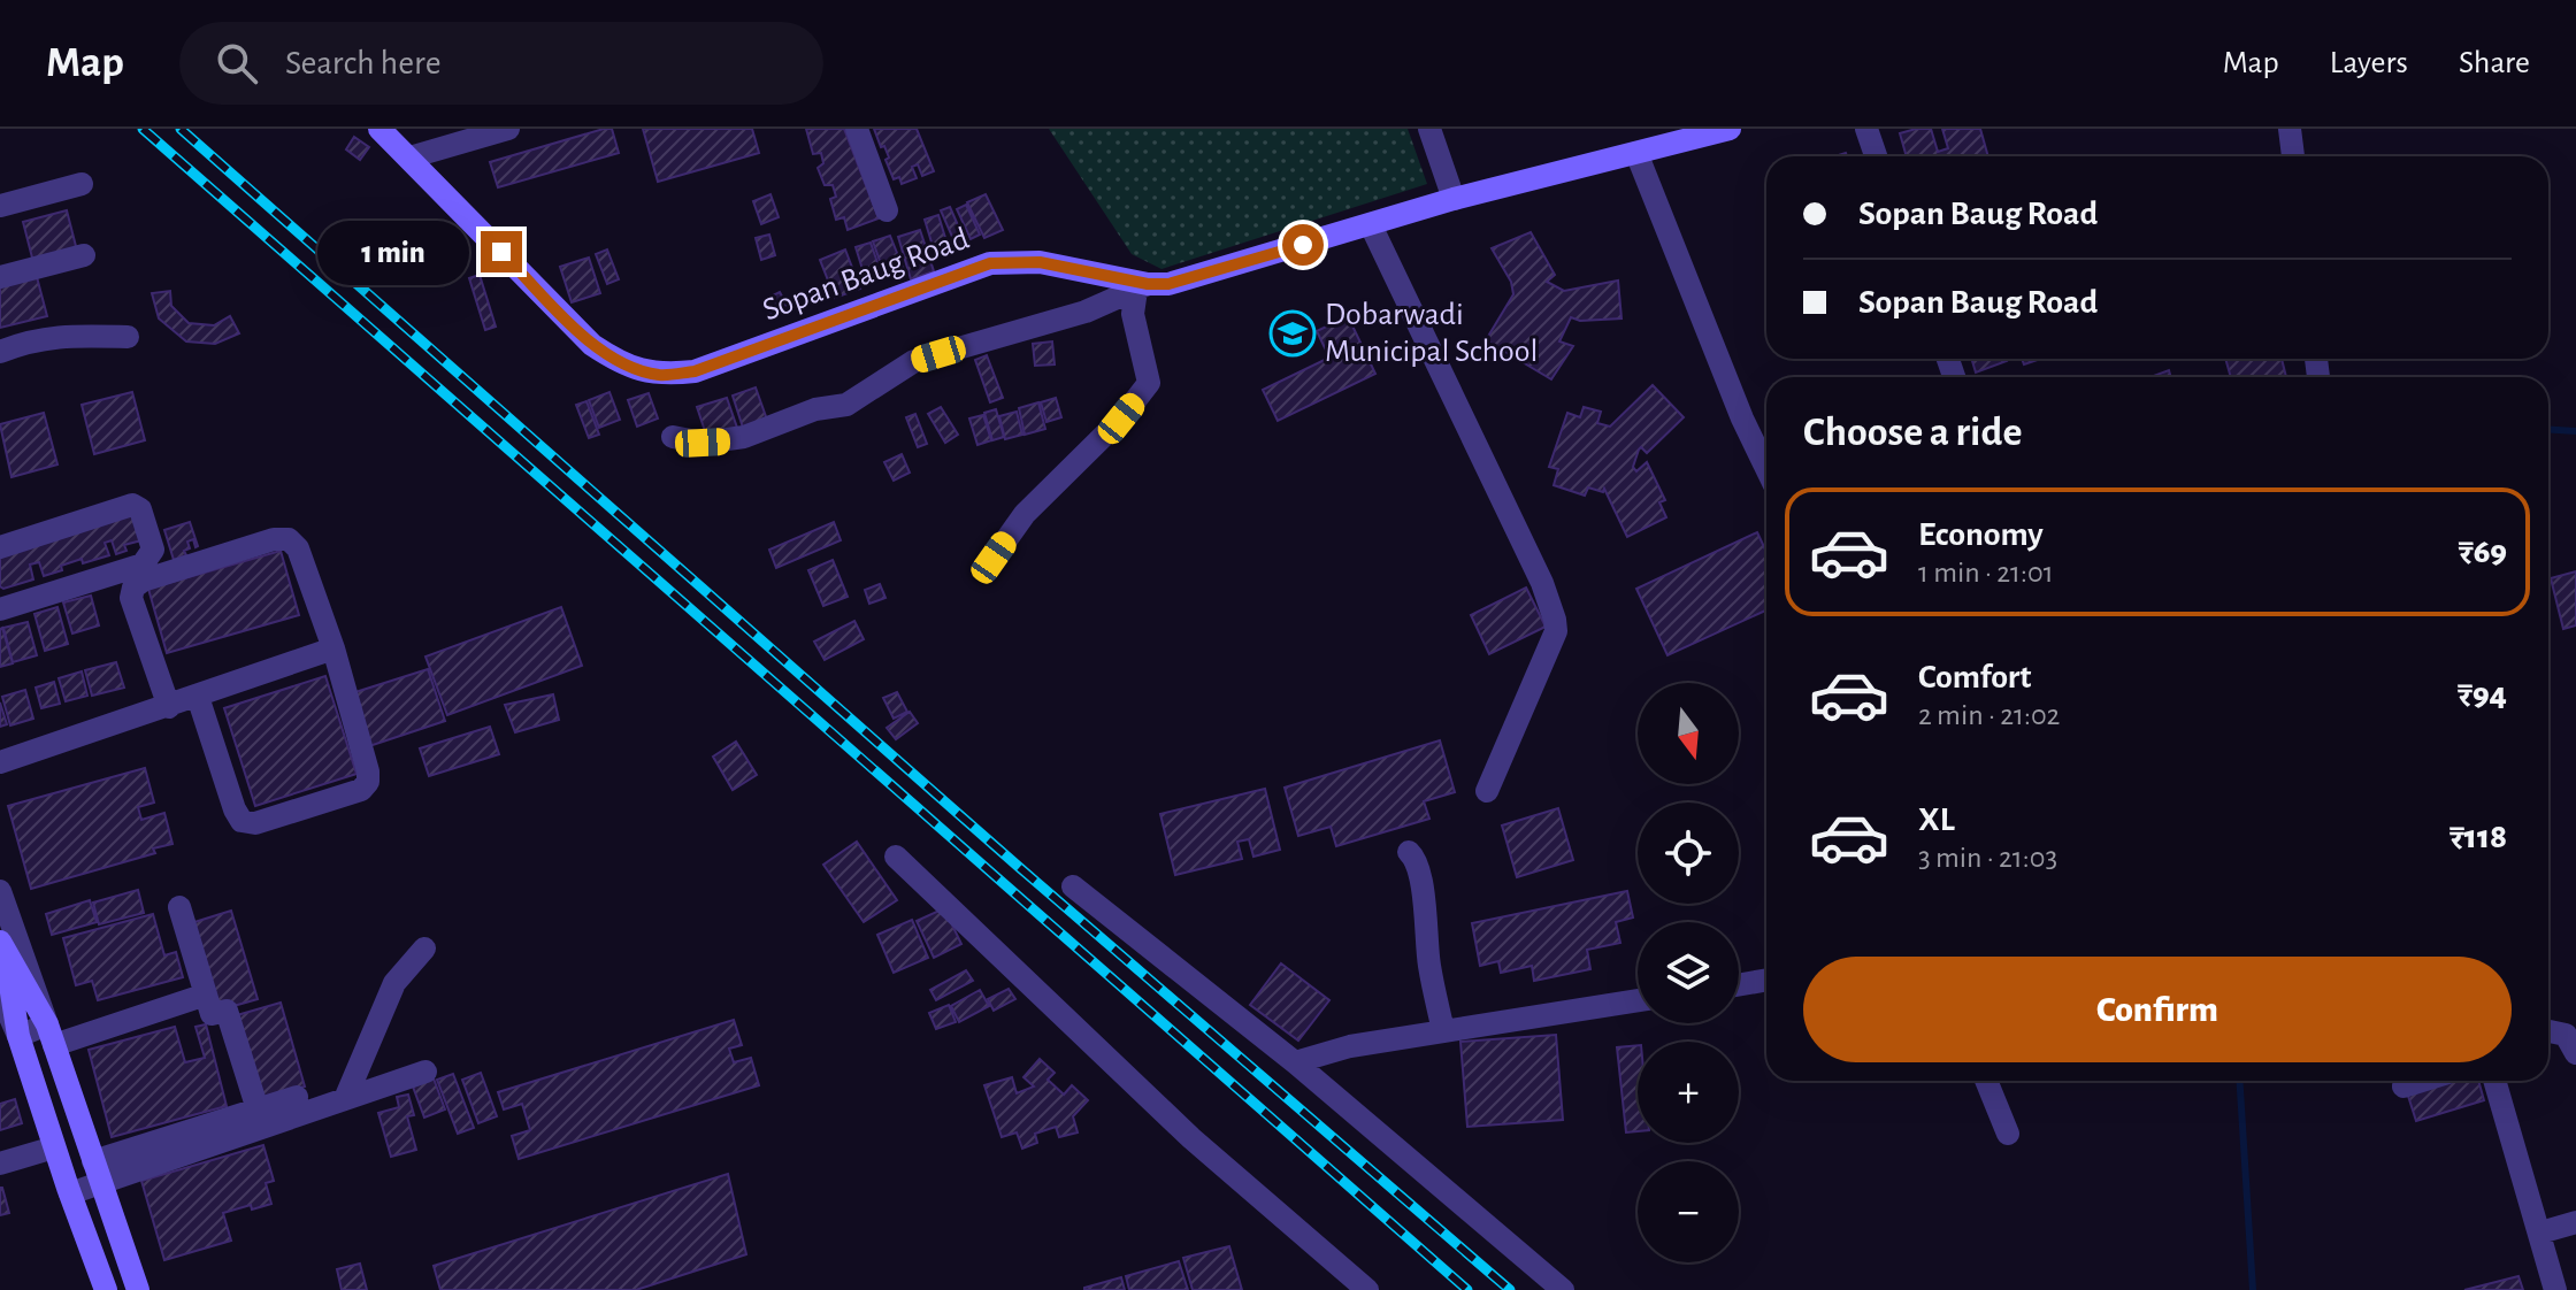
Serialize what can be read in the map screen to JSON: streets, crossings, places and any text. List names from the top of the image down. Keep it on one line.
{"streets":{"street":["Sopan Baug Road"]},"places":{"school or university":["Dobarwadi Municipal School"]},"north":"bottom","page":{"header":"Map","search":"Search here","nav":["Map","Layers","Share"],"banner":["Sopan Baug Road","Sopan Baug Road"],"bubble":"1 min","heading":"Choose a ride","list":[{"name":"Economy","note":"1 min · 21:01","value":"₹69"},{"name":"Comfort","note":"2 min · 21:02","value":"₹94"},{"name":"XL","note":"3 min · 21:03","value":"₹118"}],"map_buttons":["+","−"],"buttons":"Confirm"}}
